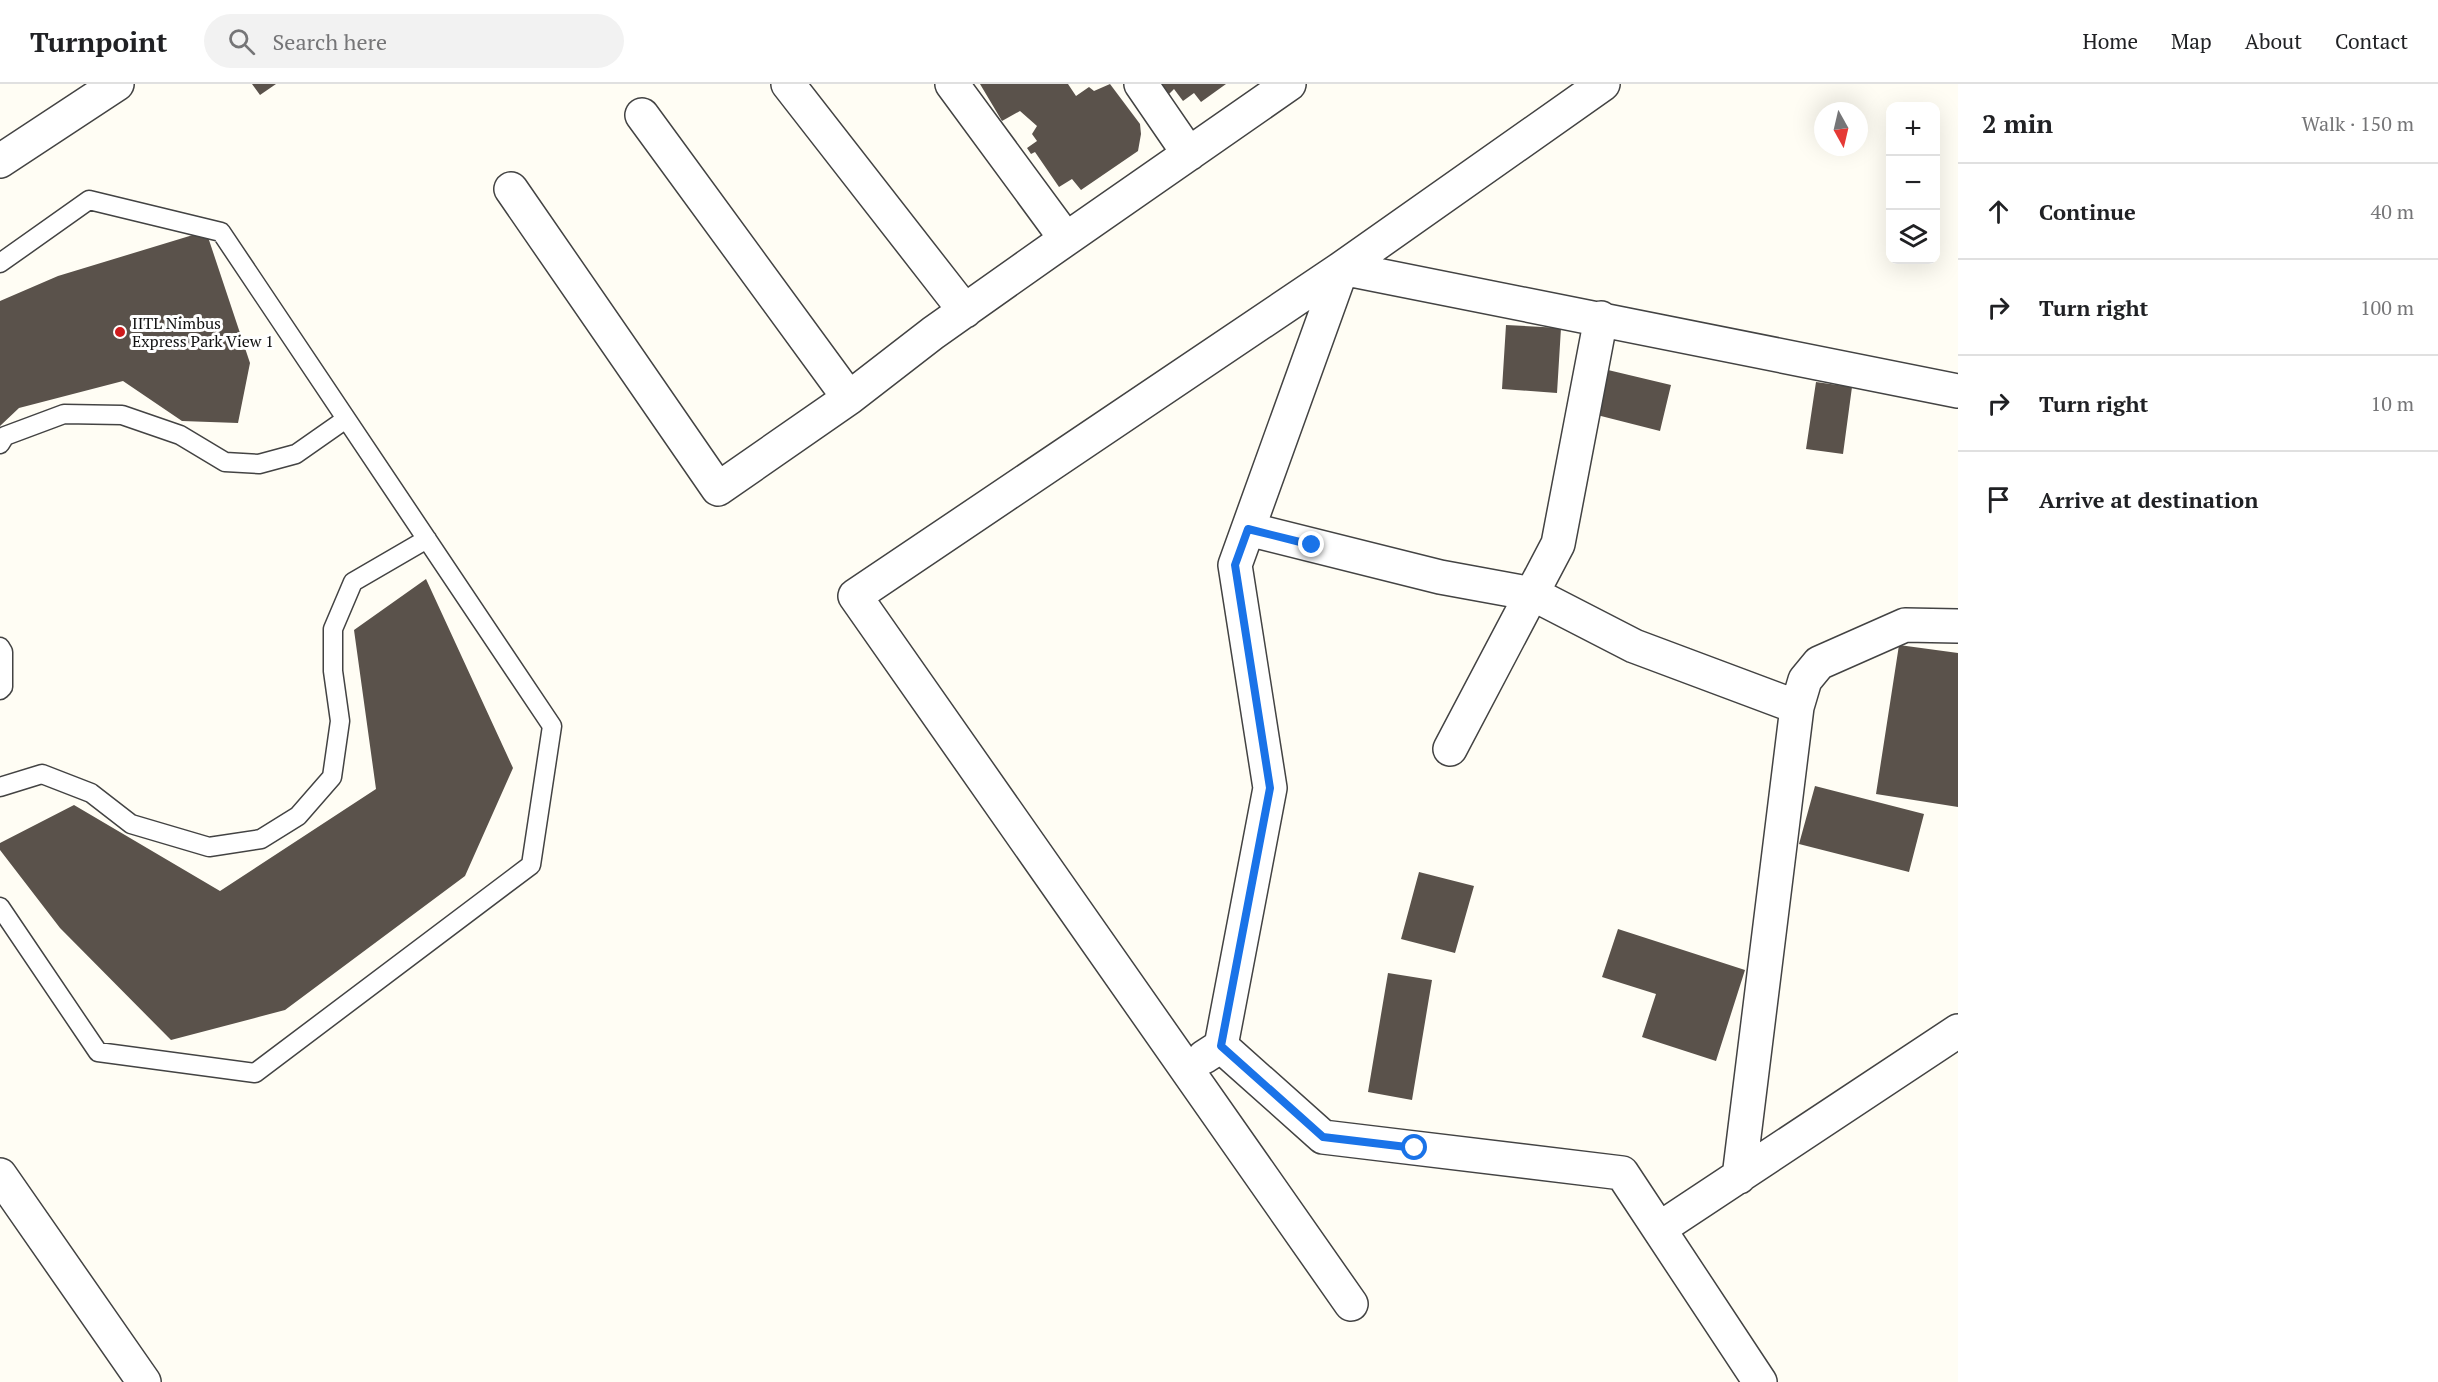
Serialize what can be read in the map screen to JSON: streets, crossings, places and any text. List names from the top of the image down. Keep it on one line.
{"places":["IITL Nimbus Express Park View 1"],"north":"bottom","page":{"header":"Turnpoint","search":"Search here","nav":["Home","Map","About","Contact"],"heading":["2 min","Walk · 150 m"],"map_buttons":["+","−"],"list":[["Continue","40 m"],["Turn right","100 m"],["Turn right","10 m"],"Arrive at destination"]}}
